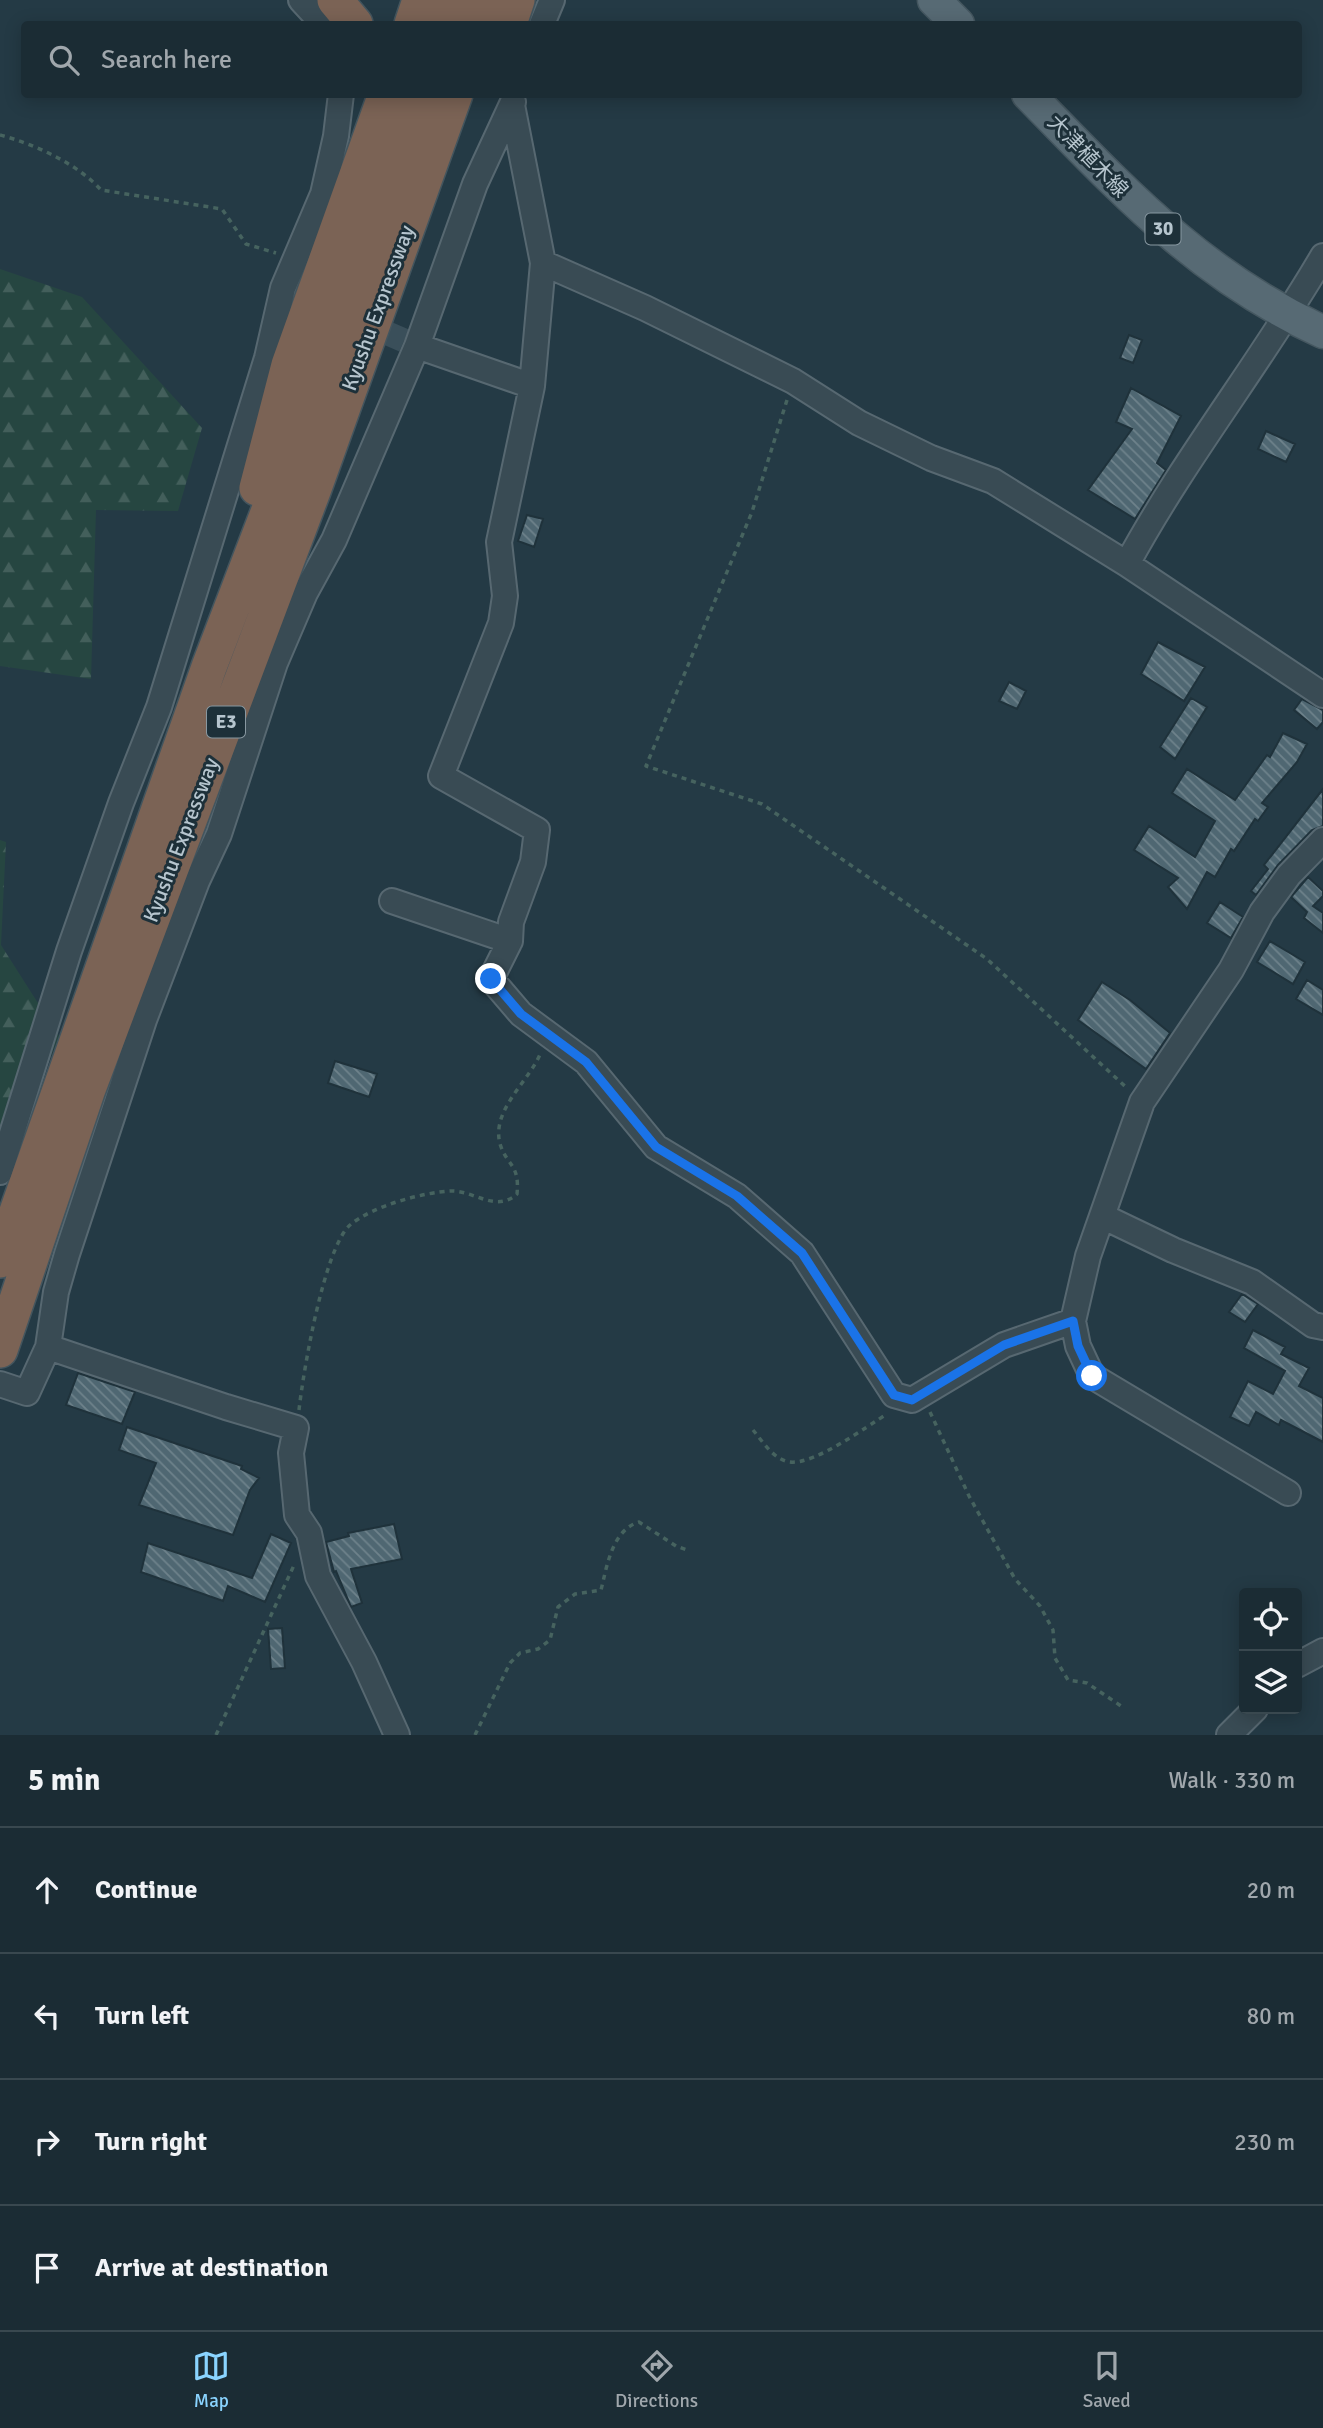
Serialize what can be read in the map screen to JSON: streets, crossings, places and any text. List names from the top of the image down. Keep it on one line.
{"streets":{"highway":["Kyushu Expressway","E3"],"main road":["大津植木線","30"]},"page":{"search":"Search here","heading":["5 min","Walk · 330 m"],"list":[["Continue","20 m"],["Turn left","80 m"],["Turn right","230 m"],"Arrive at destination"],"nav":["Map","Directions","Saved"]}}
